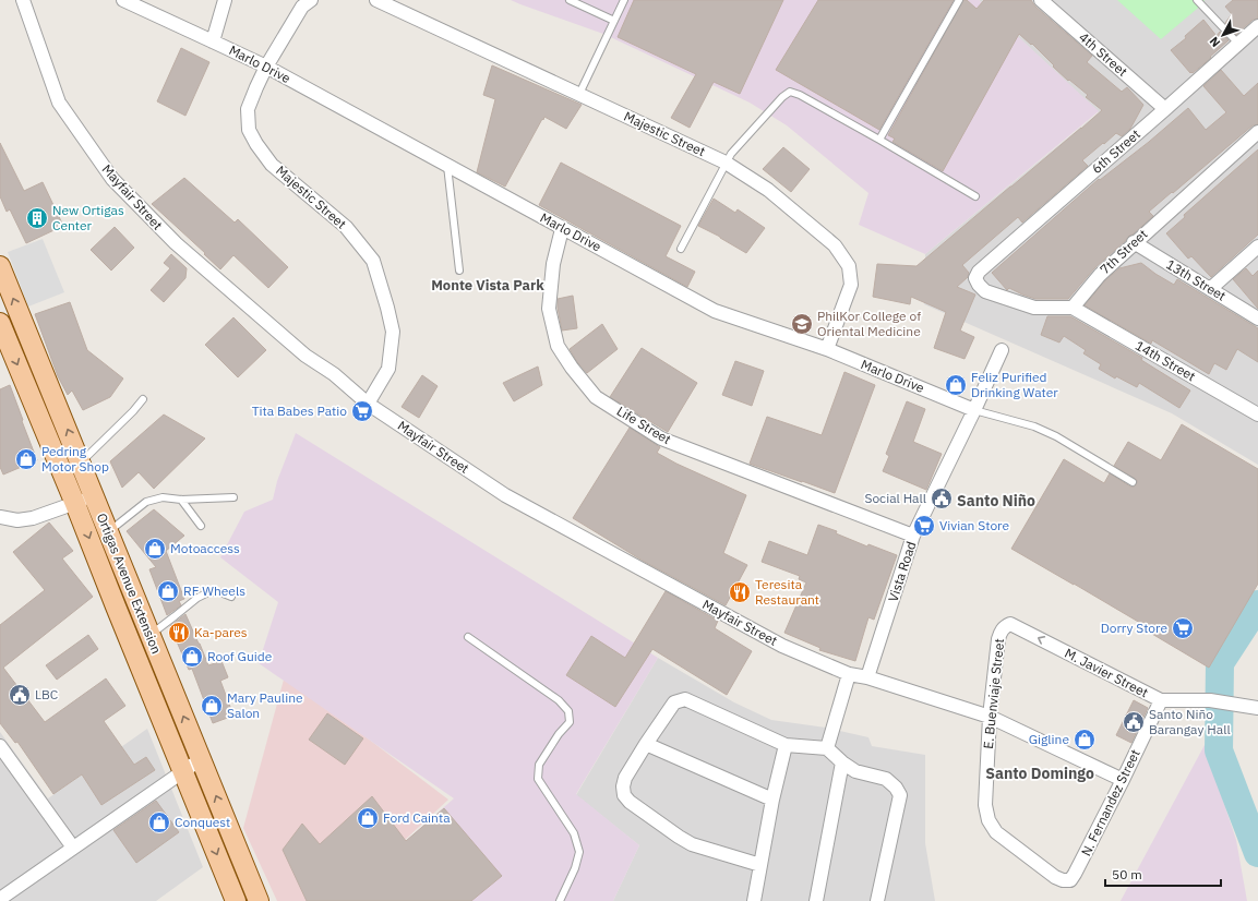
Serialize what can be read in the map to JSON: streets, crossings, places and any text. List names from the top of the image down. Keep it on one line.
{"streets":{"main road":["Ortigas Avenue Extension"],"street":["4th Street","Marlo Drive","Majestic Street","6th Street","Mayfair Street","7th Street","13th Street","14th Street","Life Street","Vista Road","M. Javier Street","E. Buenviaje Street","N. Fernandez Street"]},"crossings":[["4th Street","6th Street"],["Marlo Drive","Majestic Street"],["Marlo Drive","Life Street"],["Marlo Drive","Vista Road"],["Majestic Street","Mayfair Street"],["6th Street","7th Street"],["6th Street","14th Street"],["Mayfair Street","Vista Road"],["Mayfair Street","E. Buenviaje Street"],["Mayfair Street","N. Fernandez Street"],["7th Street","13th Street"],["7th Street","14th Street"],["Life Street","Vista Road"],["M. Javier Street","E. Buenviaje Street"],["M. Javier Street","N. Fernandez Street"],["E. Buenviaje Street","N. Fernandez Street"]],"one_way":["M. Javier Street"],"districts":["Monte Vista Park","Santo Niño","Santo Domingo"],"places":{"building":["New Ortigas Center"],"school or university":["PhilKor College of Oriental Medicine"],"shop":["Feliz Purified Drinking Water","Pedring Motor Shop","Motoaccess","RF Wheels","Roof Guide","Mary Pauline Salon","Gigline","Ford Cainta","Conquest"],"supermarket":["Tita Babes Patio","Vivian Store","Dorry Store"],"public building":["Social Hall","LBC","Santo Niño Barangay Hall"],"restaurant":["Teresita Restaurant","Ka-pares"]},"scale_bar":"50 m","north":"bottom left"}
